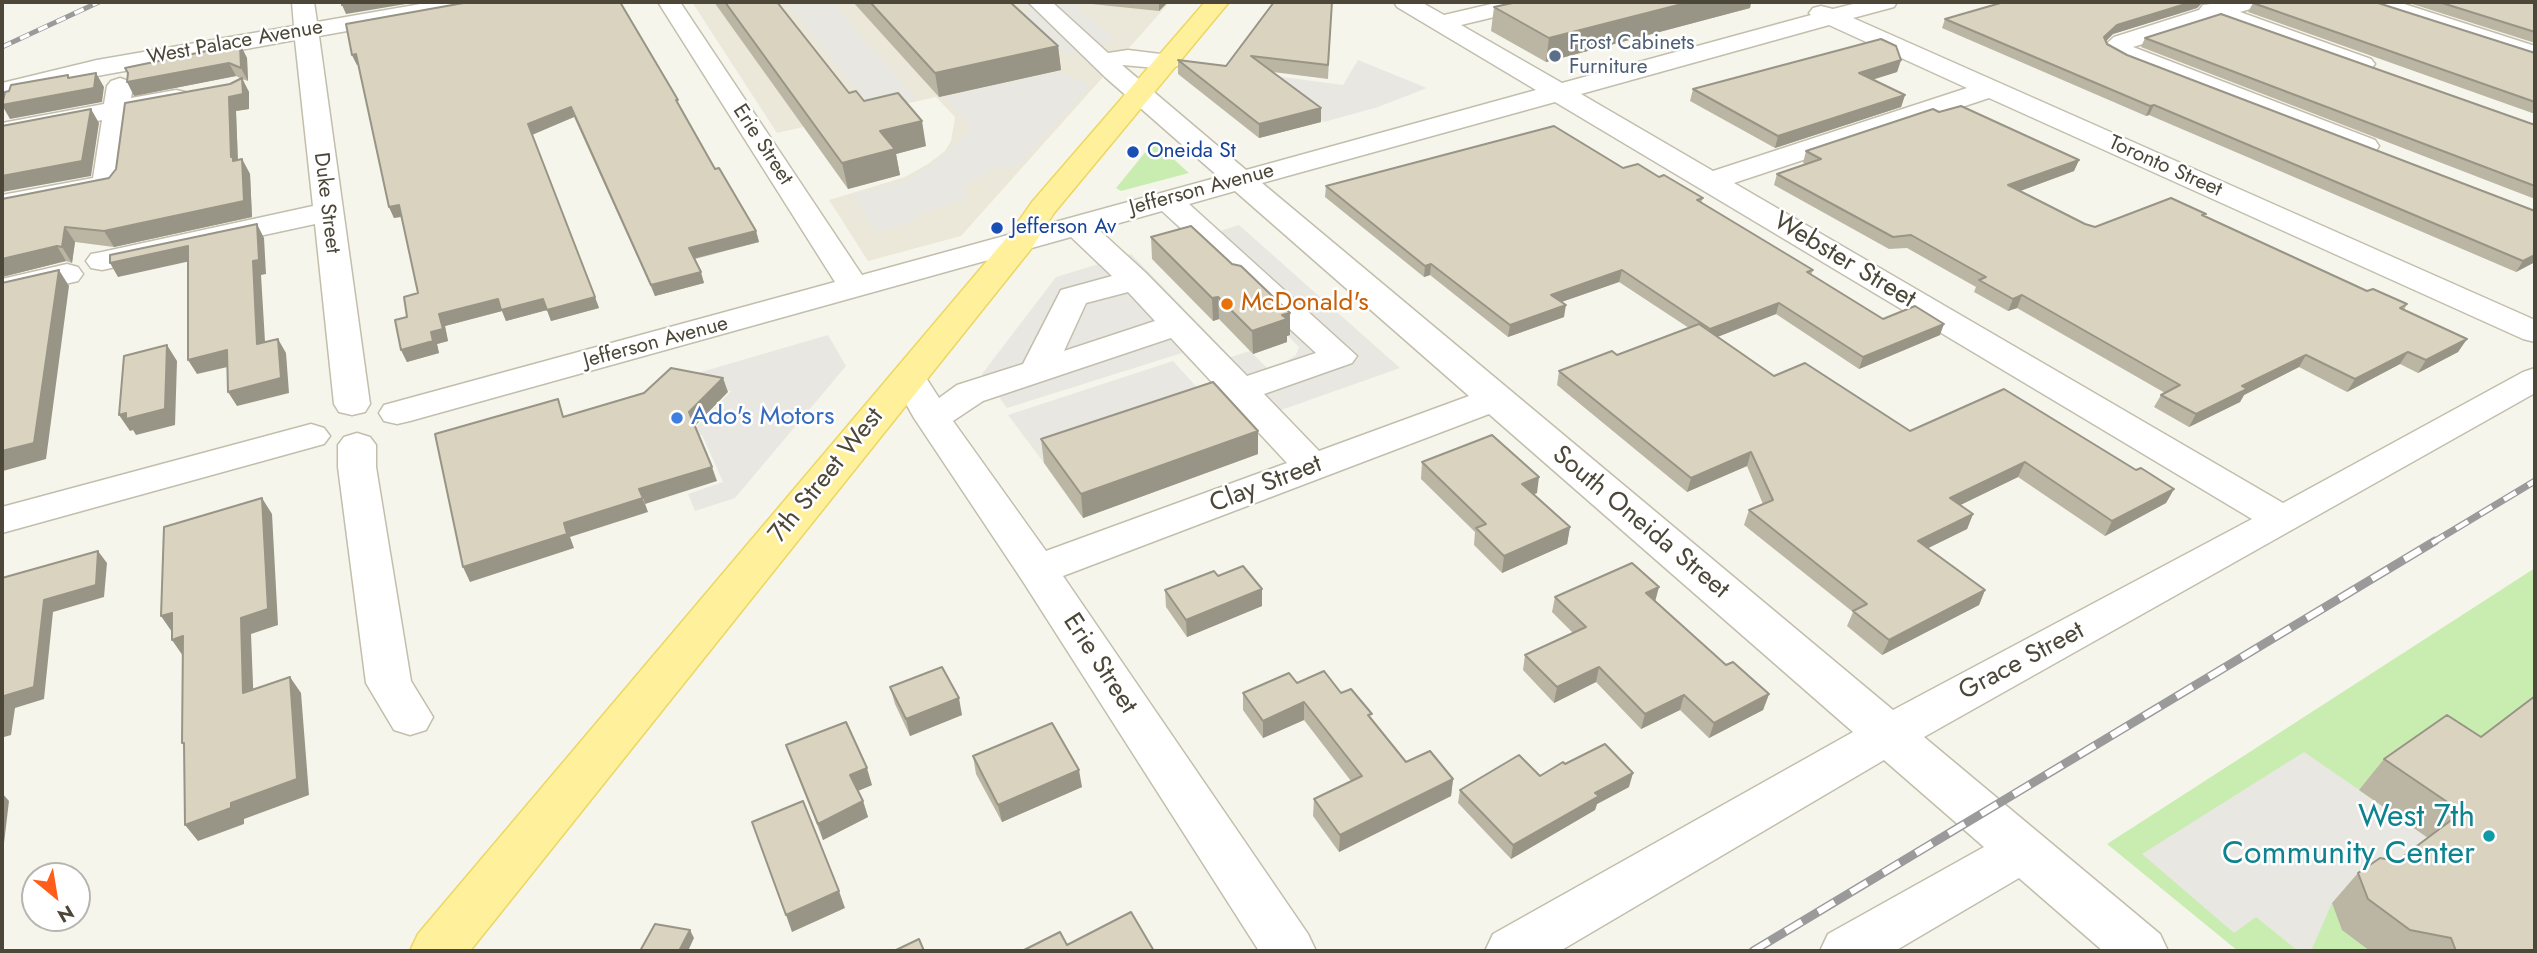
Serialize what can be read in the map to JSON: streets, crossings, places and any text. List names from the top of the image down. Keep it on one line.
{"streets":{"main road":["7th Street West"],"street":["West Palace Avenue","Erie Street","Toronto Street","Jefferson Avenue","Duke Street","Webster Street","Clay Street","South Oneida Street","Grace Street"]},"crossings":[["West Palace Avenue","Duke Street"],["Erie Street","Jefferson Avenue"],["Erie Street","7th Street West"],["Erie Street","Clay Street"],["Toronto Street","Jefferson Avenue"],["Jefferson Avenue","Webster Street"],["Jefferson Avenue","7th Street West"],["Jefferson Avenue","South Oneida Street"],["Webster Street","Grace Street"],["7th Street West","South Oneida Street"],["Clay Street","South Oneida Street"],["South Oneida Street","Grace Street"]],"places":["Frost Cabinets Furniture","Oneida St","Jefferson Av","McDonald's","Ado's Motors","West 7th Community Center"],"north":"bottom right"}
